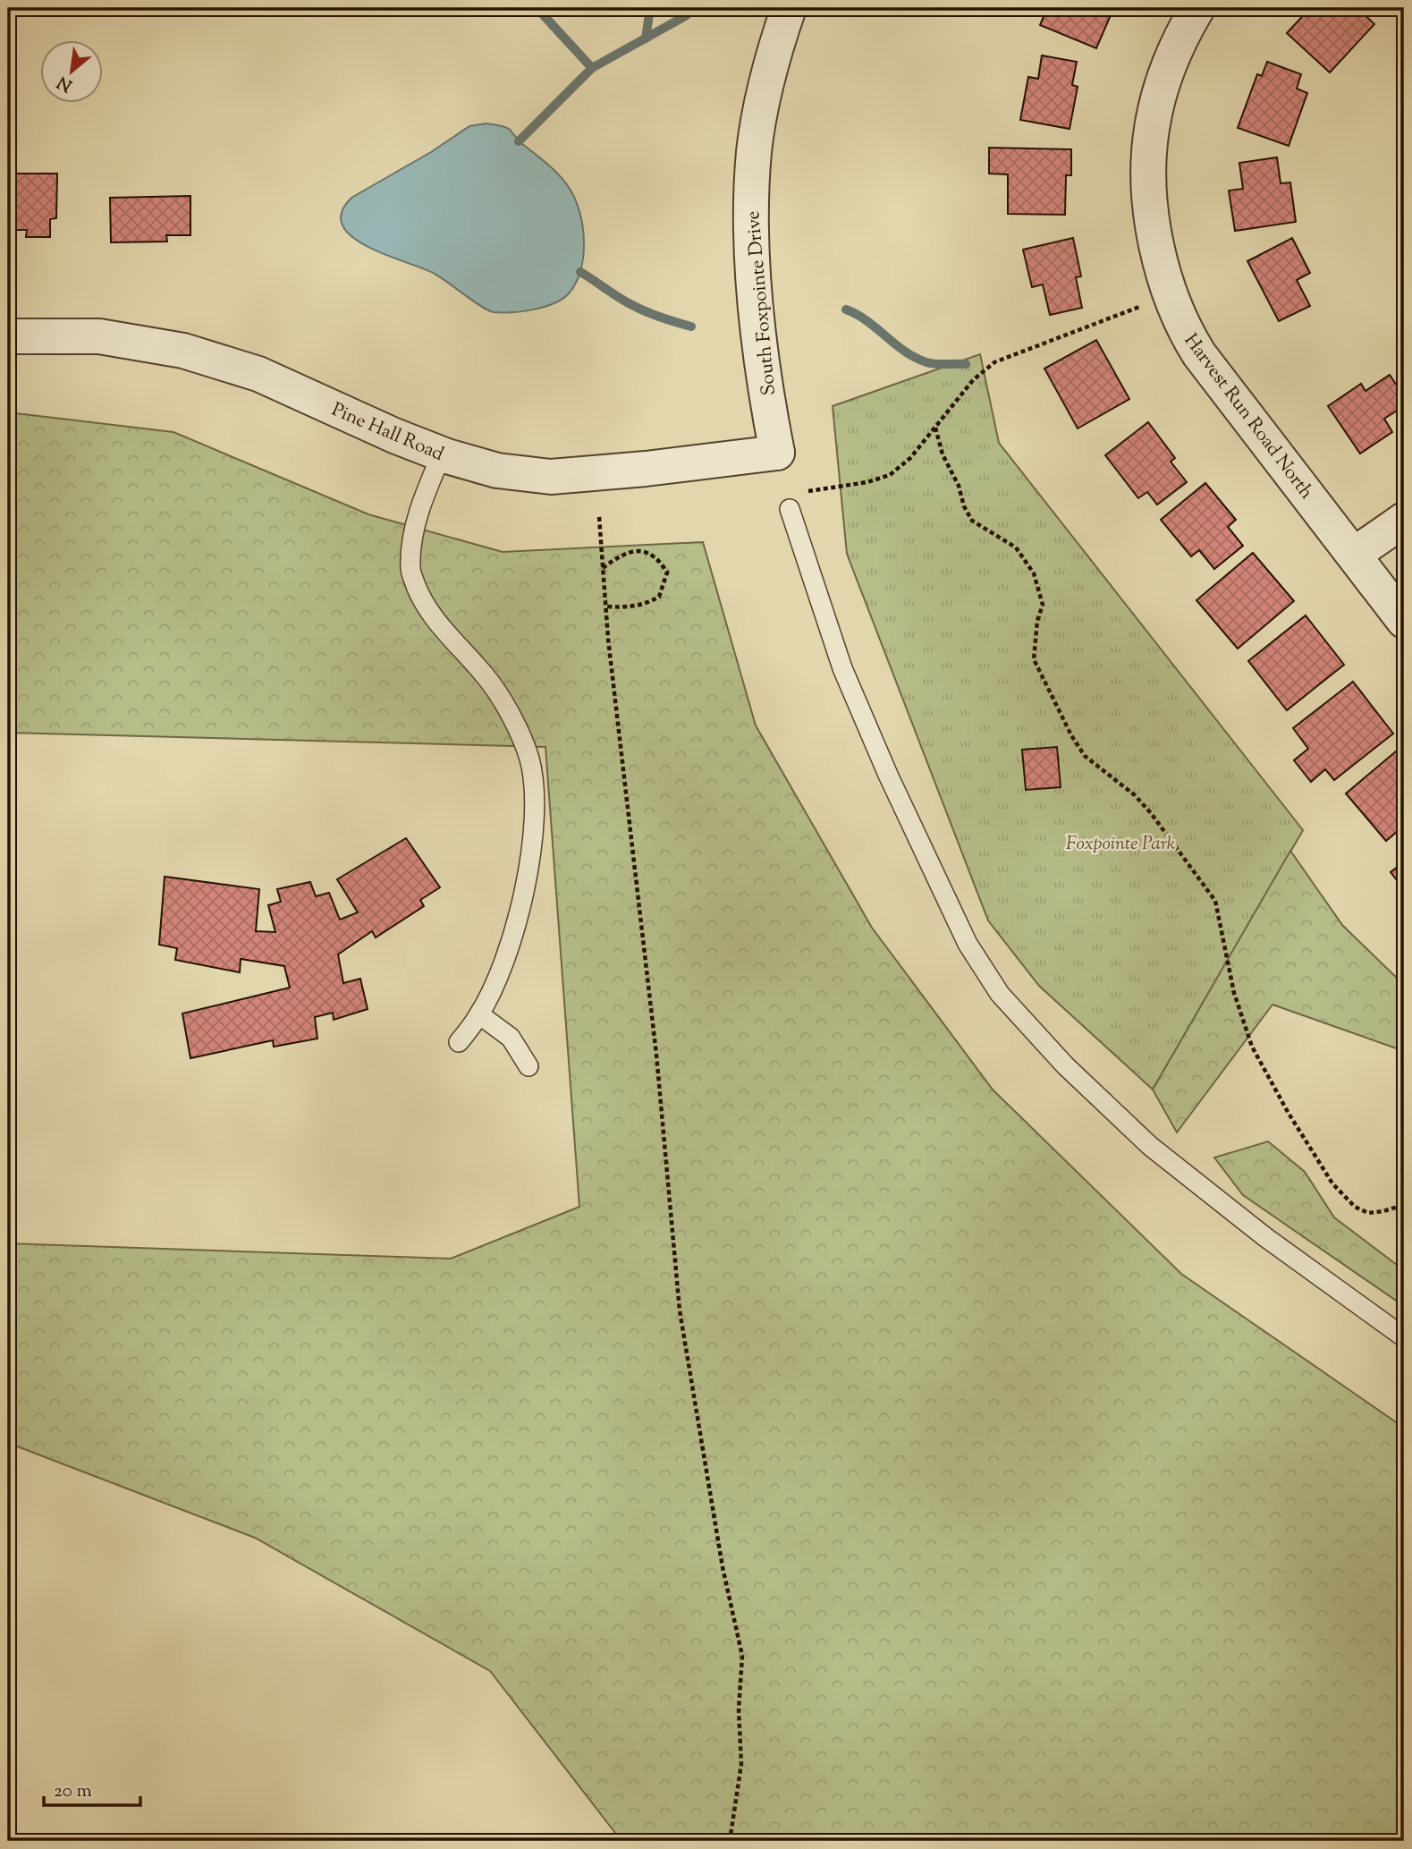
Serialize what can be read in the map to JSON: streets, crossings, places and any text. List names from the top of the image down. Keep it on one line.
{"streets":{"street":["South Foxpointe Drive","Harvest Run Road North","Pine Hall Road"]},"crossings":[["South Foxpointe Drive","Pine Hall Road"]],"parks":["Foxpointe Park"],"scale_bar":"20 m","north":"bottom left"}
